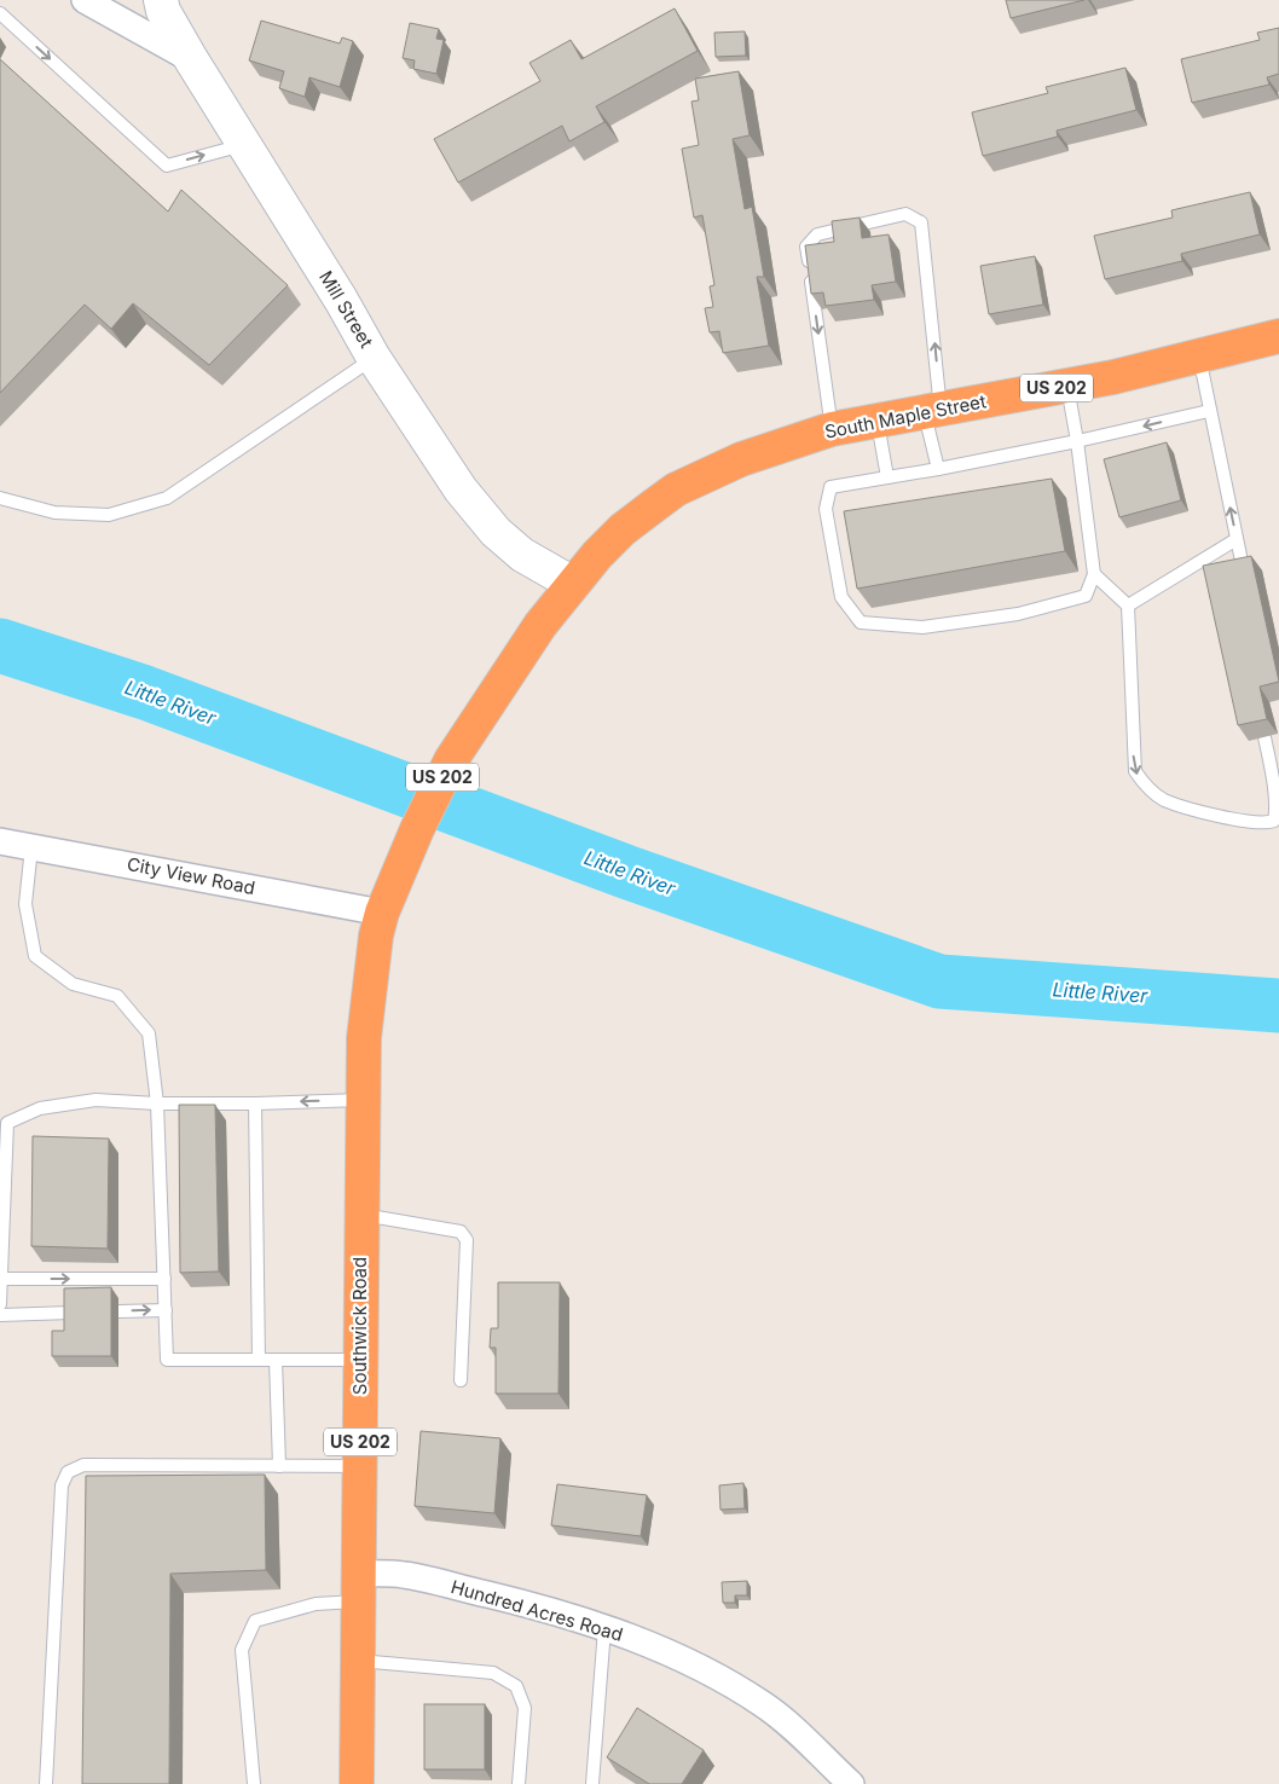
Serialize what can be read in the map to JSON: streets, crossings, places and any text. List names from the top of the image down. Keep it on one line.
{"streets":{"highway":["US 202","South Maple Street","Southwick Road"],"street":["Mill Street","City View Road","Hundred Acres Road"]},"crossings":[["Mill Street","South Maple Street"],["Mill Street","Southwick Road"],["South Maple Street","Southwick Road"],["City View Road","Southwick Road"],["Southwick Road","Hundred Acres Road"]],"water":["Little River"]}
